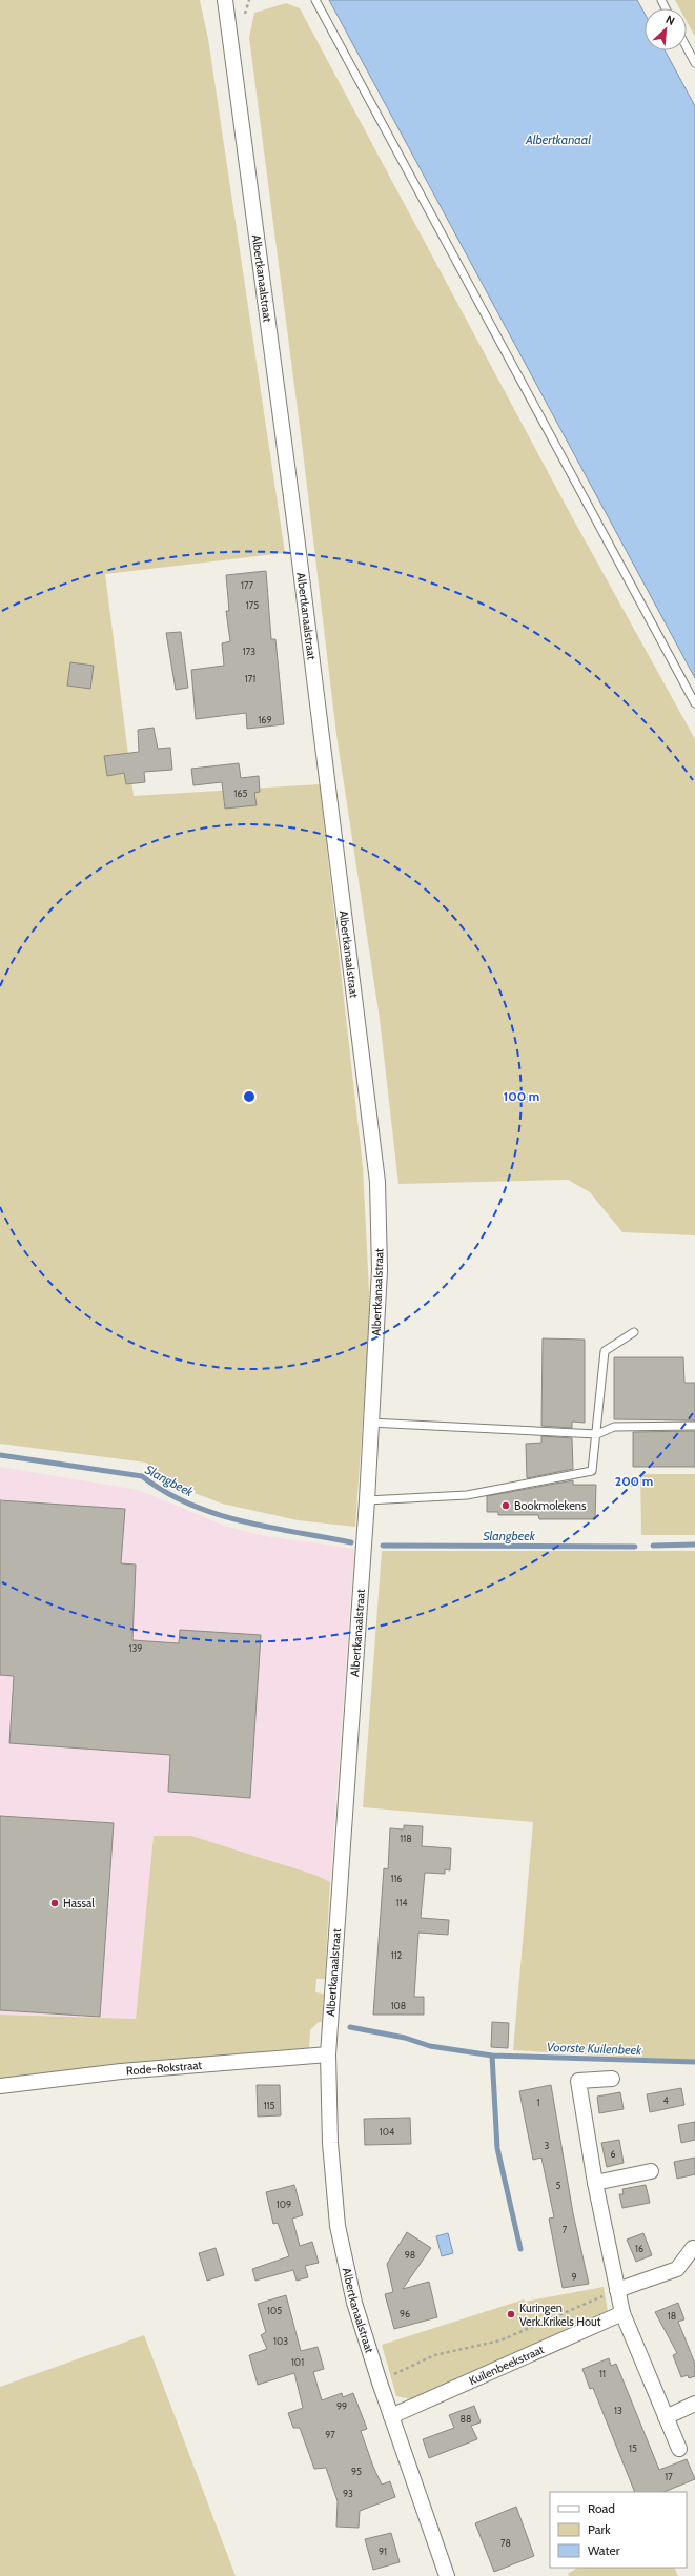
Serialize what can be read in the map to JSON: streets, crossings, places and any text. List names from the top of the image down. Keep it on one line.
{"streets":{"street":["Albertkanaalstraat","Rode-Rokstraat","Kuilenbeekstraat"]},"crossings":[["Albertkanaalstraat","Rode-Rokstraat"],["Albertkanaalstraat","Kuilenbeekstraat"]],"water":["Albertkanaal","Slangbeek","Voorste Kuilenbeek"],"places":["Bookmolekens","Hassal","Kuringen Verk.Krikels Hout"],"house_numbers":["177","175","173","171","169","165","139","118","116","114","112","108","4","1","115","104","3","6","5","109","7","16","98","9","105","96","18","103","101","11","99","13","88","97","15","95","17","93","78","91"],"legend":["Road","Park","Water"],"north":"top right","rings":["100 m","200 m"]}
